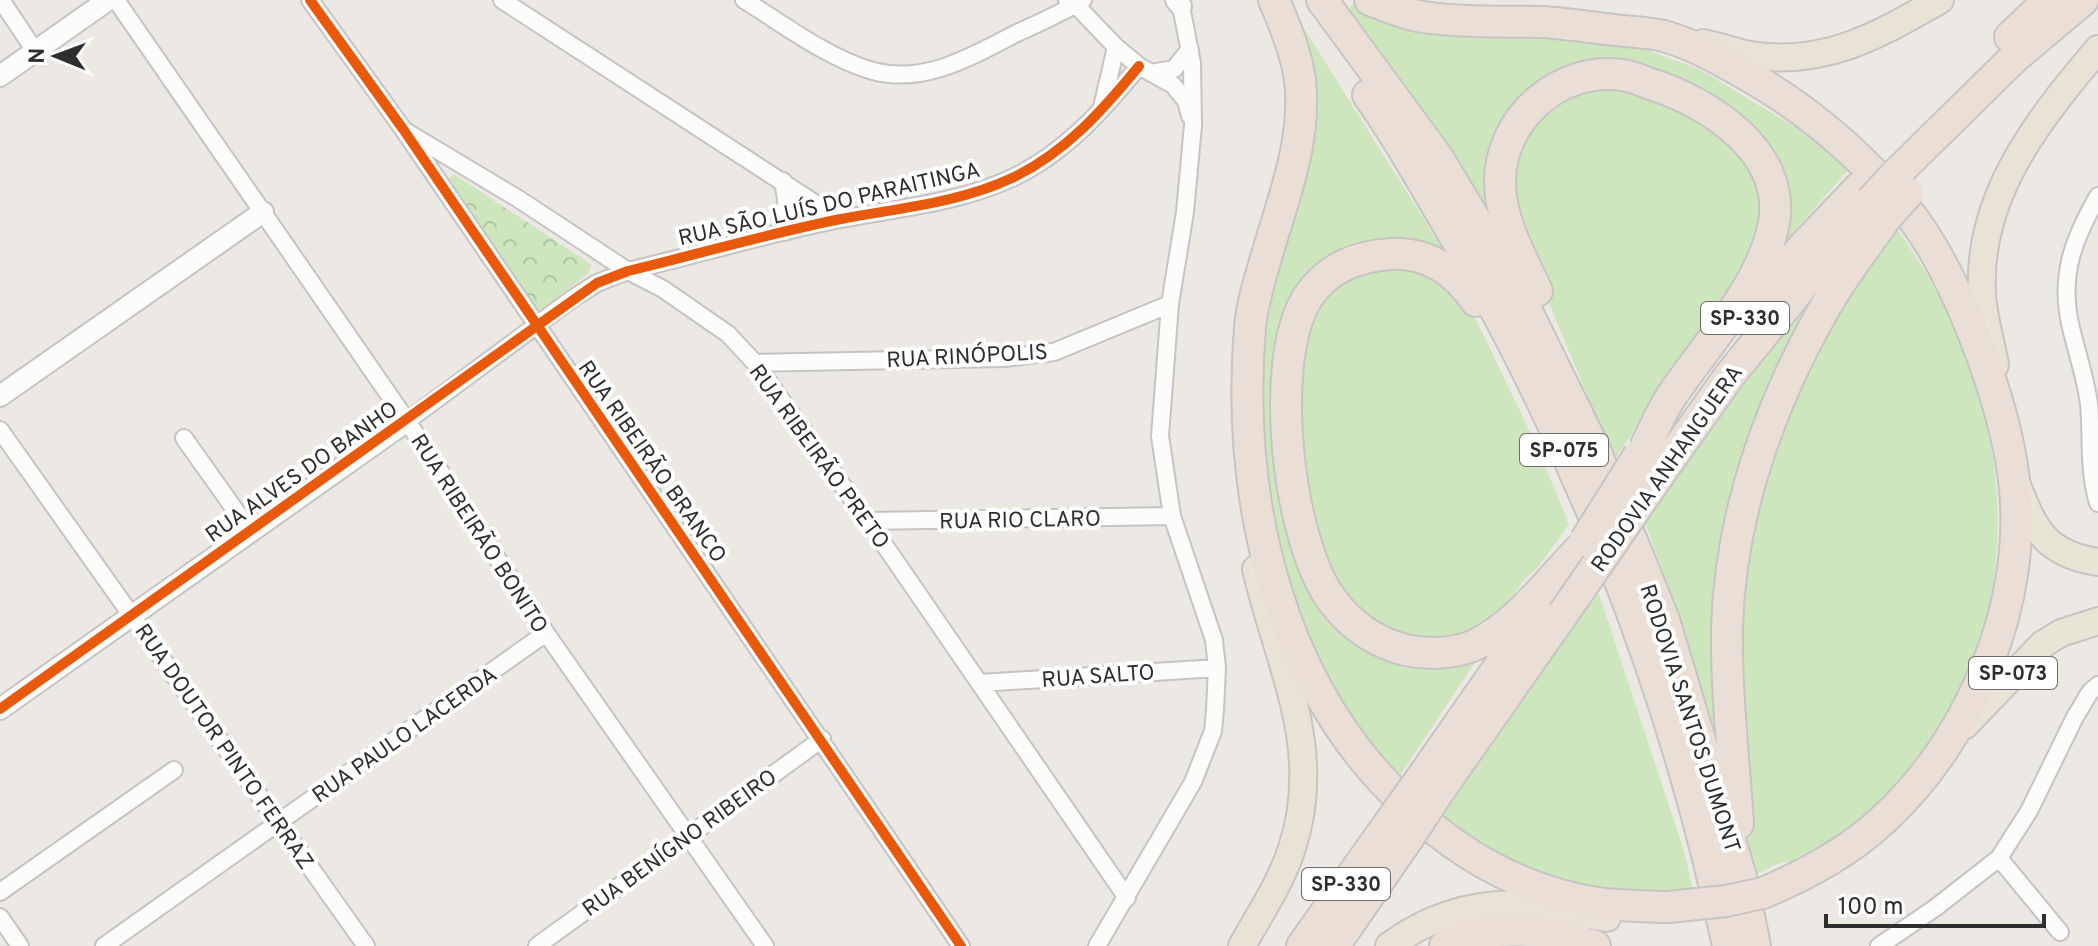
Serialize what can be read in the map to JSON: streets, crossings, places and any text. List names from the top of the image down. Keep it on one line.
{"streets":{"highway":["SP-330","SP-075","RODOVIA ANHANGUERA","RODOVIA SANTOS DUMONT"],"main road":["SP-073"],"street":["RUA SÃO LUÍS DO PARAITINGA","RUA RINÓPOLIS","RUA RIBEIRÃO PRETO","RUA RIBEIRÃO BRANCO","RUA ALVES DO BANHO","RUA RIO CLARO","RUA RIBEIRÃO BONITO","RUA SALTO","RUA PAULO LACERDA","RUA DOUTOR PINTO FERRAZ","RUA BENÍGNO RIBEIRO"]},"crossings":[["RUA SÃO LUÍS DO PARAITINGA","RUA RIBEIRÃO PRETO"],["RUA SÃO LUÍS DO PARAITINGA","RUA ALVES DO BANHO"],["RUA RINÓPOLIS","RUA RIBEIRÃO PRETO"],["RUA RIBEIRÃO PRETO","RUA RIBEIRÃO BRANCO"],["RUA RIBEIRÃO PRETO","RUA ALVES DO BANHO"],["RUA RIBEIRÃO PRETO","RUA RIO CLARO"],["RUA RIBEIRÃO PRETO","RUA SALTO"],["RUA RIBEIRÃO BRANCO","RUA ALVES DO BANHO"],["RUA RIBEIRÃO BRANCO","RUA BENÍGNO RIBEIRO"],["RUA ALVES DO BANHO","RUA RIBEIRÃO BONITO"],["RUA ALVES DO BANHO","RUA DOUTOR PINTO FERRAZ"],["RUA RIBEIRÃO BONITO","RUA PAULO LACERDA"],["RUA RIBEIRÃO BONITO","RUA BENÍGNO RIBEIRO"],["RUA PAULO LACERDA","RUA DOUTOR PINTO FERRAZ"]],"scale_bar":"100 m","north":"left"}
